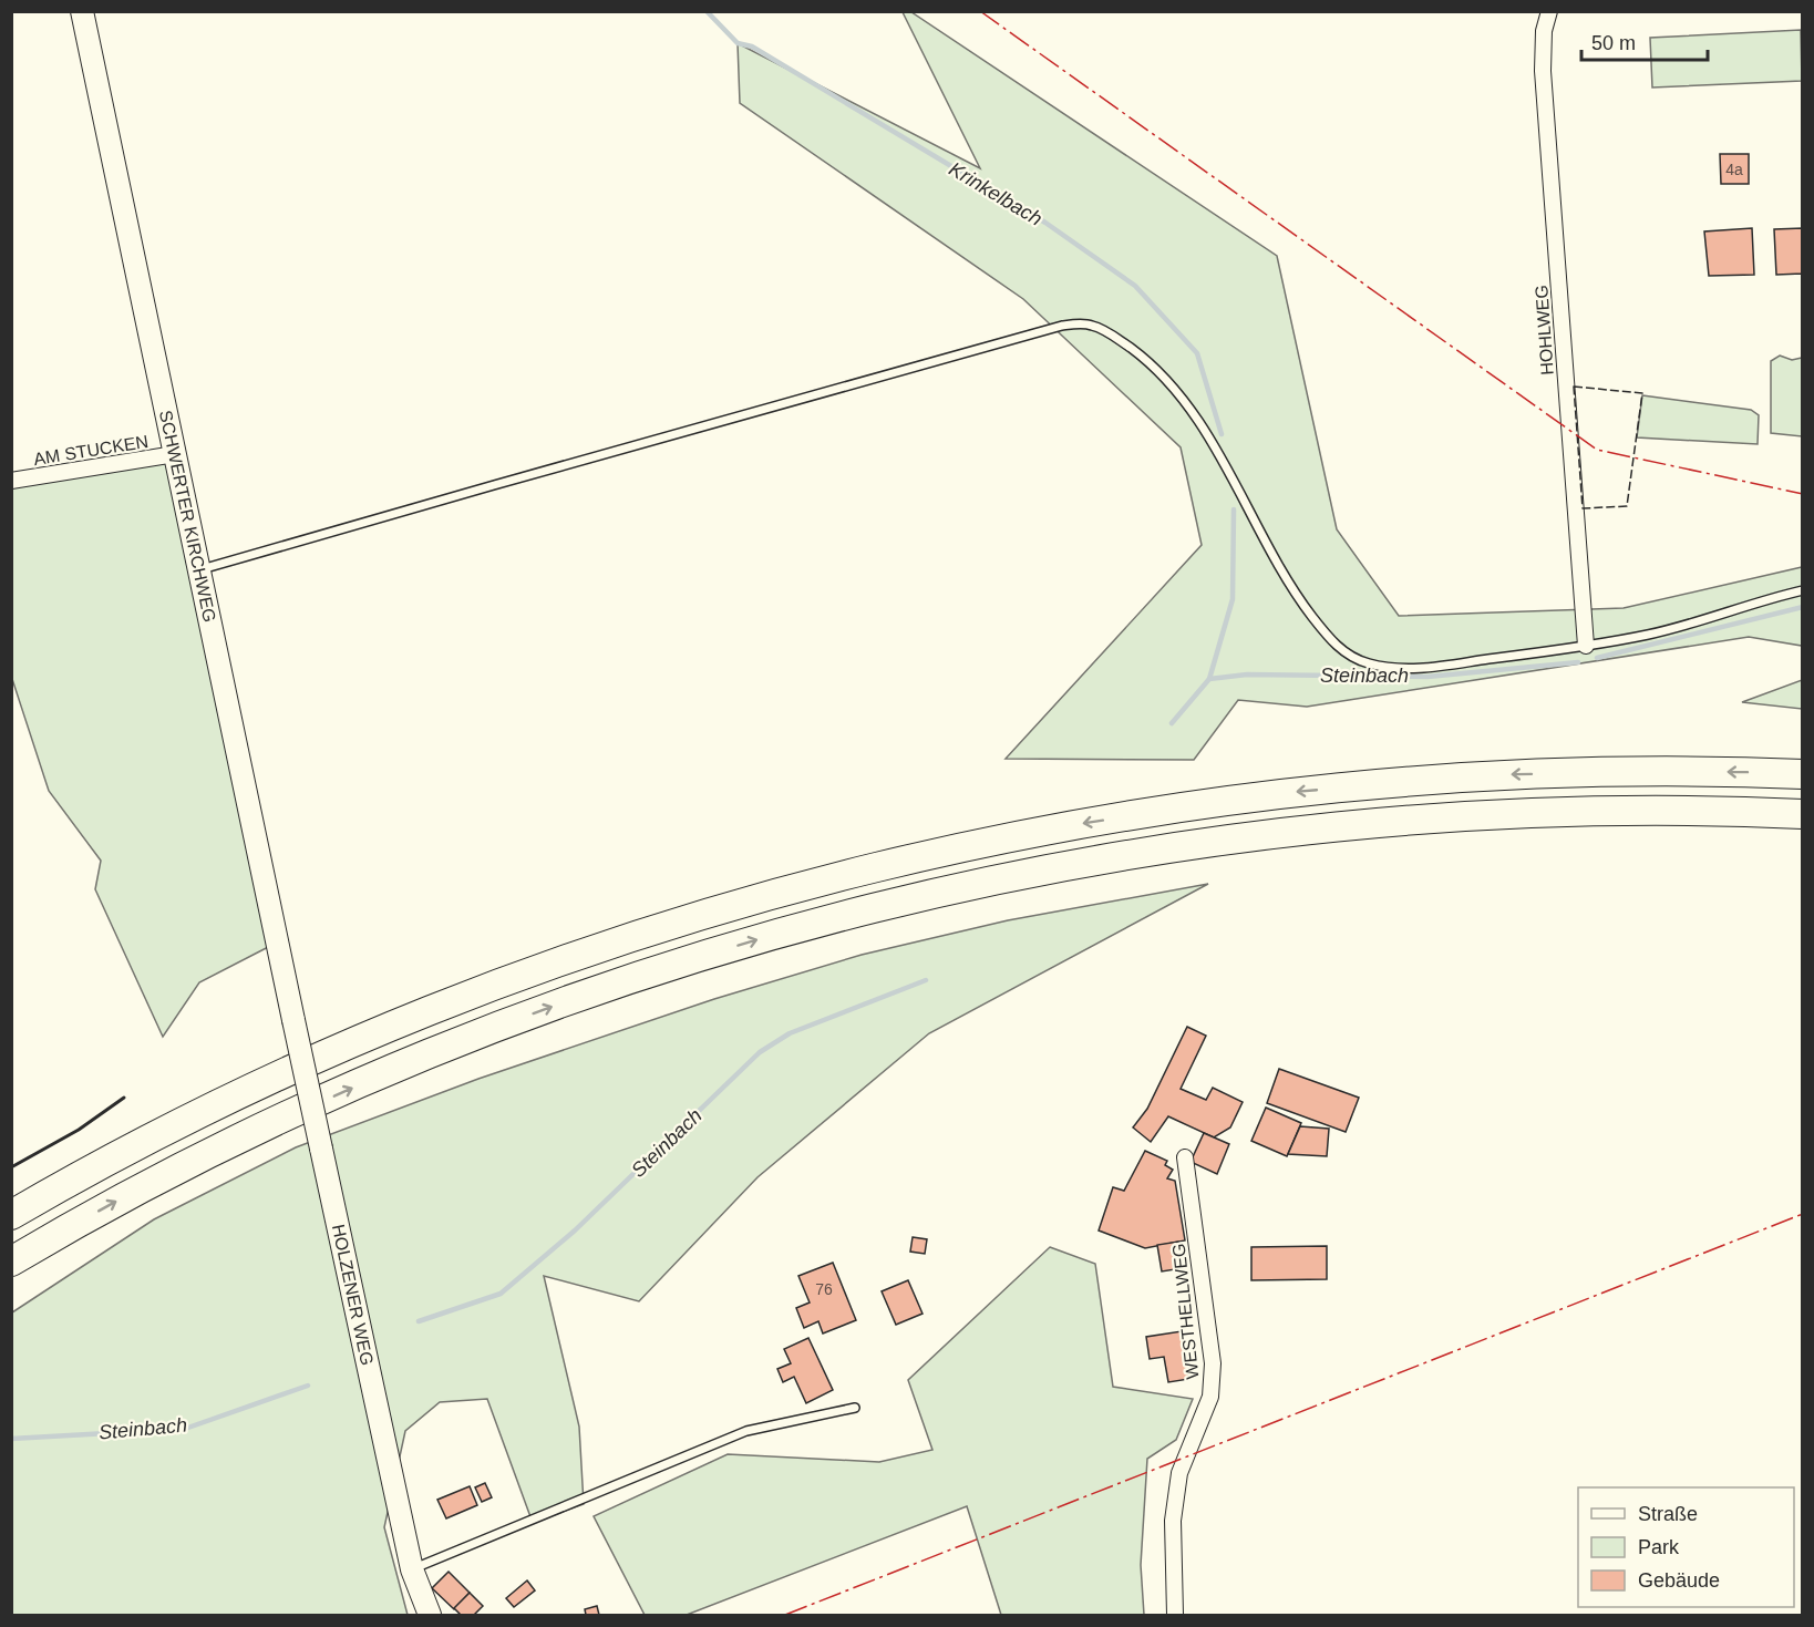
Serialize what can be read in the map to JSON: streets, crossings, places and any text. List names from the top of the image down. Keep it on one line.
{"streets":{"main road":["SCHWERTER KIRCHWEG","HOLZENER WEG"],"street":["HOHLWEG","AM STUCKEN","WESTHELLWEG"]},"crossings":[["AM STUCKEN","SCHWERTER KIRCHWEG"],["SCHWERTER KIRCHWEG","HOLZENER WEG"]],"water":["Krinkelbach","Steinbach"],"house_numbers":["4a","76"],"legend":["Straße","Park","Gebäude"],"scale_bar":"50 m"}
